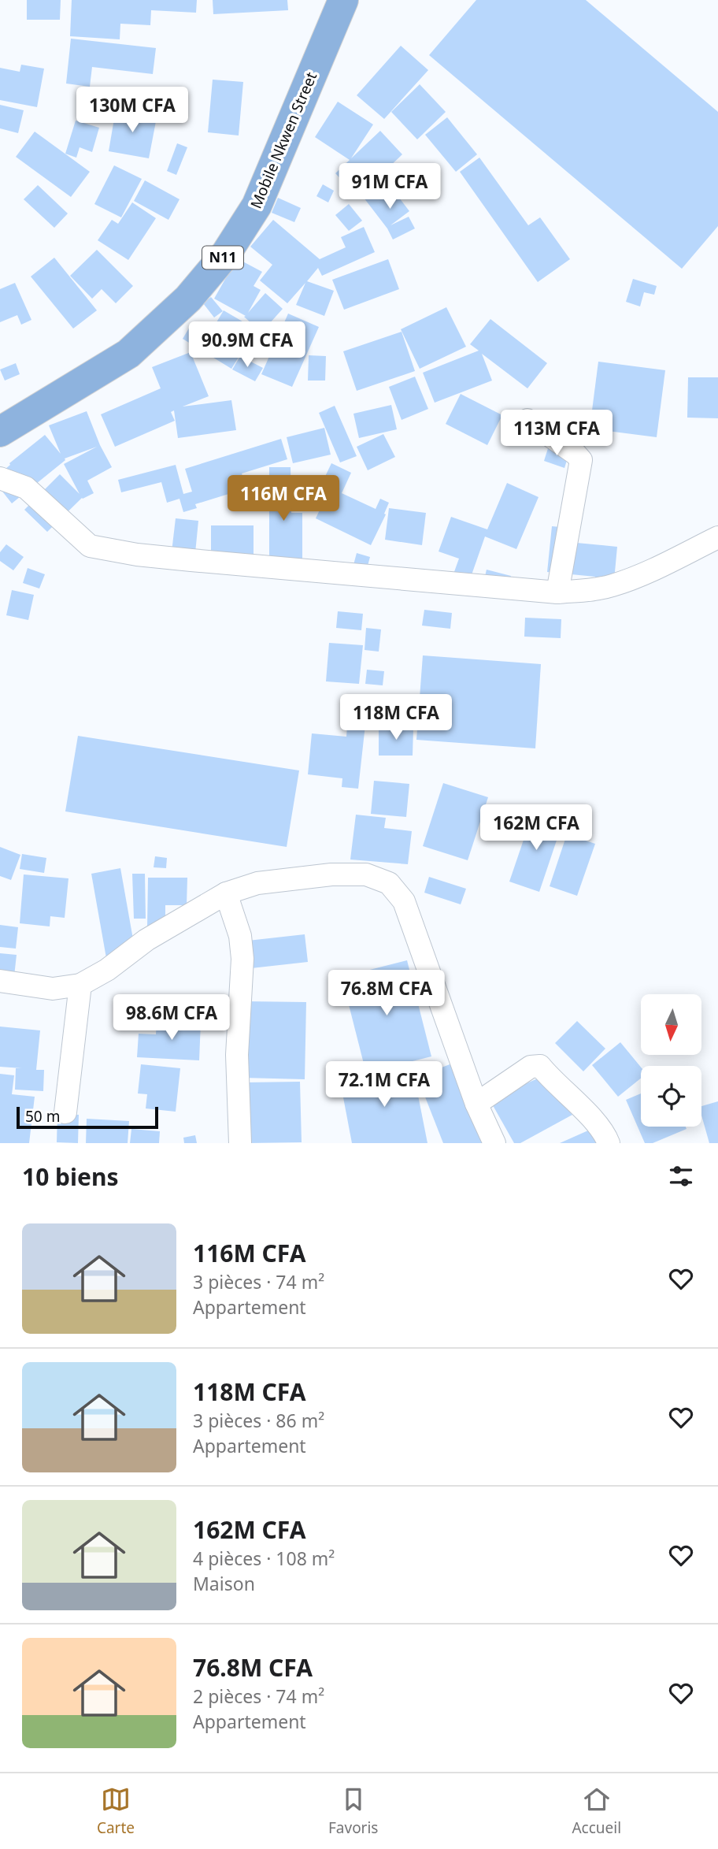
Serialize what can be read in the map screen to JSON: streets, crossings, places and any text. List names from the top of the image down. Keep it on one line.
{"streets":{"highway":["Mobile Nkwen Street","N11"]},"scale_bar":"50 m","north":"bottom","page":{"price":["130M CFA","91M CFA","90.9M CFA","113M CFA","116M CFA","118M CFA","162M CFA","76.8M CFA","98.6M CFA","72.1M CFA"],"scale":"50 m","heading":"10 biens","list":[{"name":"116M CFA","note":"3 pièces · 74 m² · Appartement"},{"name":"118M CFA","note":"3 pièces · 86 m² · Appartement"},{"name":"162M CFA","note":"4 pièces · 108 m² · Maison"},{"name":"76.8M CFA","note":"2 pièces · 74 m² · Appartement"}],"tabs":["Carte","Favoris","Accueil"]}}
